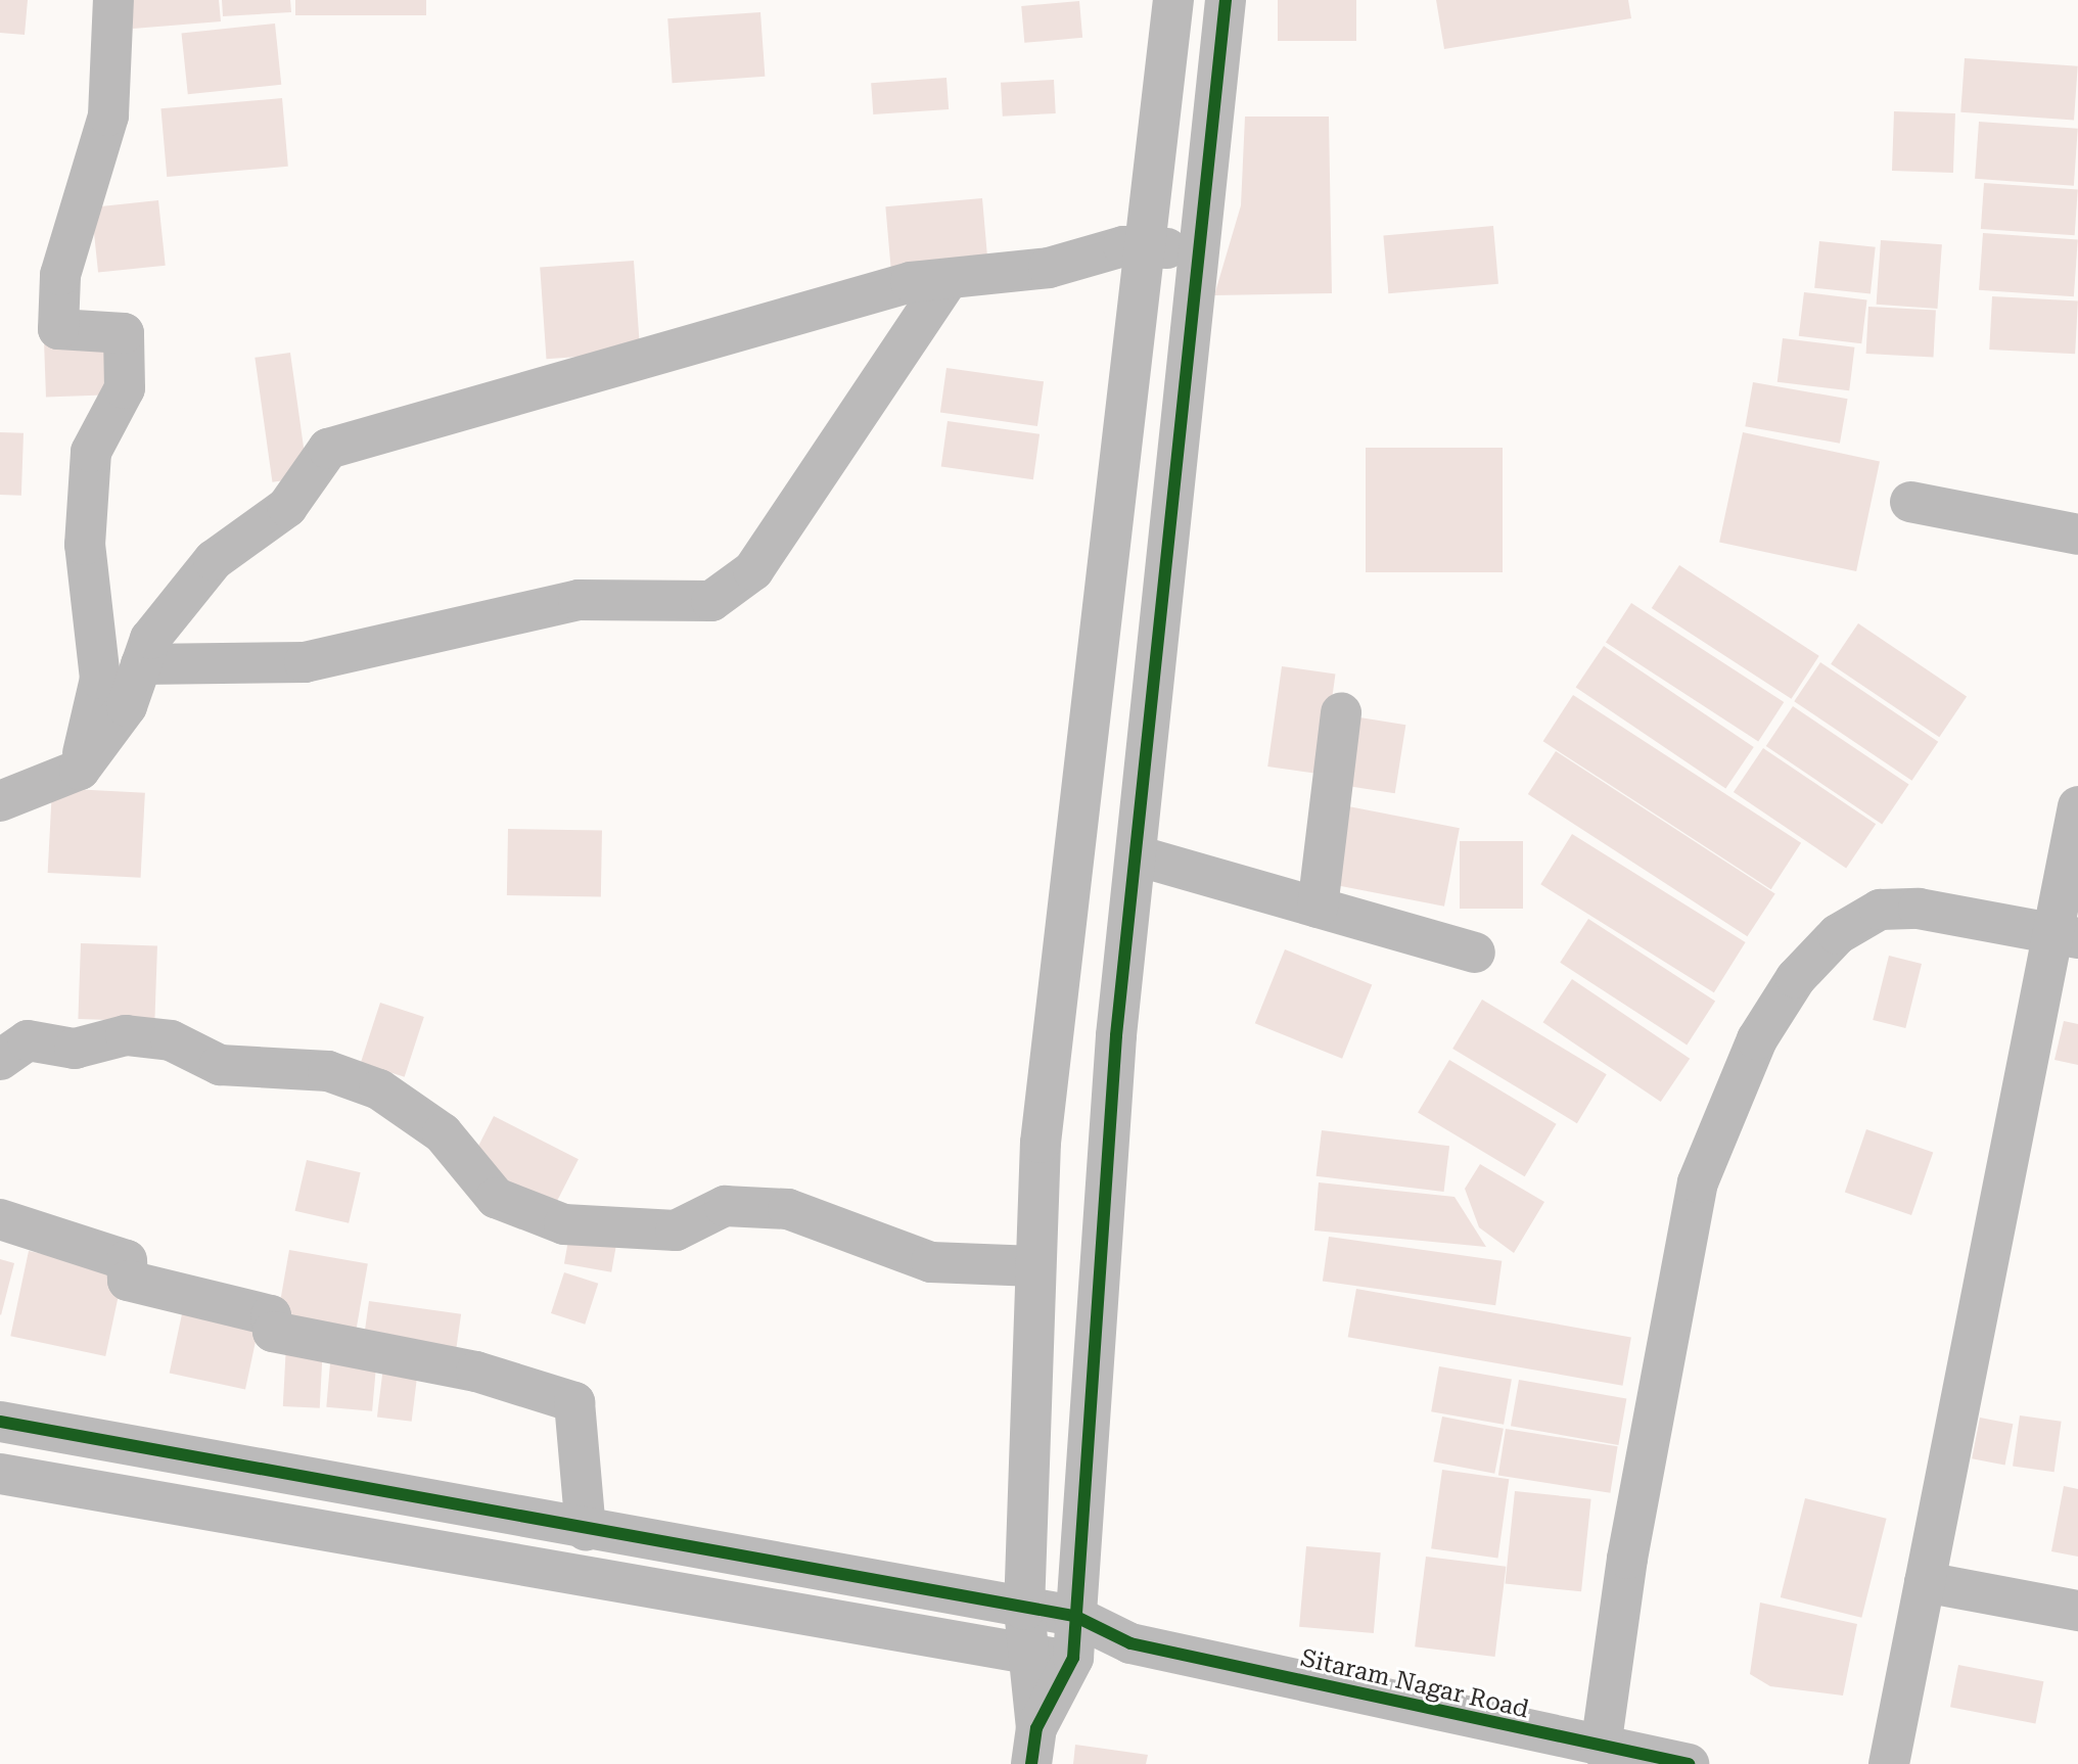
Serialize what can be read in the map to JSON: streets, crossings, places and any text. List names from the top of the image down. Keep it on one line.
{"streets":{"street":["Sitaram Nagar Road"]}}
